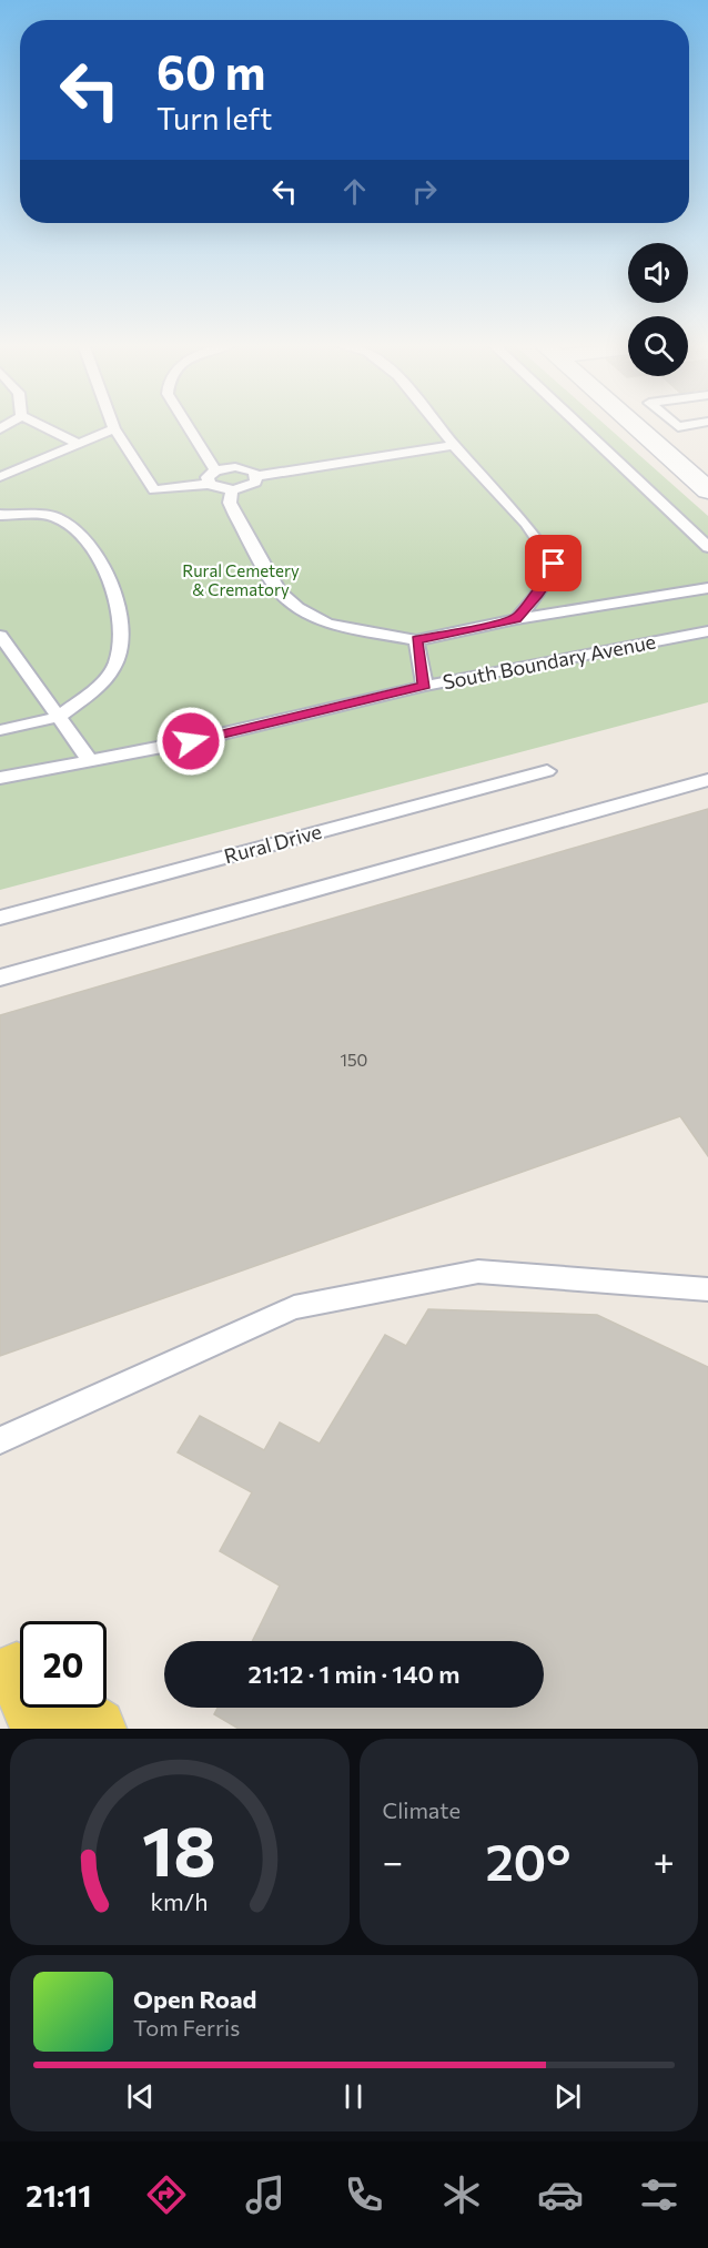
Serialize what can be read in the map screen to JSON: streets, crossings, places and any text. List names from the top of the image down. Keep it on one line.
{"streets":{"lane":["South Boundary Avenue","Rural Drive"]},"parks":["Rural Cemetery & Crematory"],"house_numbers":["150"],"page":{"turn":["60 m","Turn left"],"limit":"20","trip":"21:12 · 1 min · 140 m","tile":"Climate","heat":["−","20°","+"],"song":["Open Road","Tom Ferris"],"tabs":"21:11","gauge":["18","km/h"]}}
